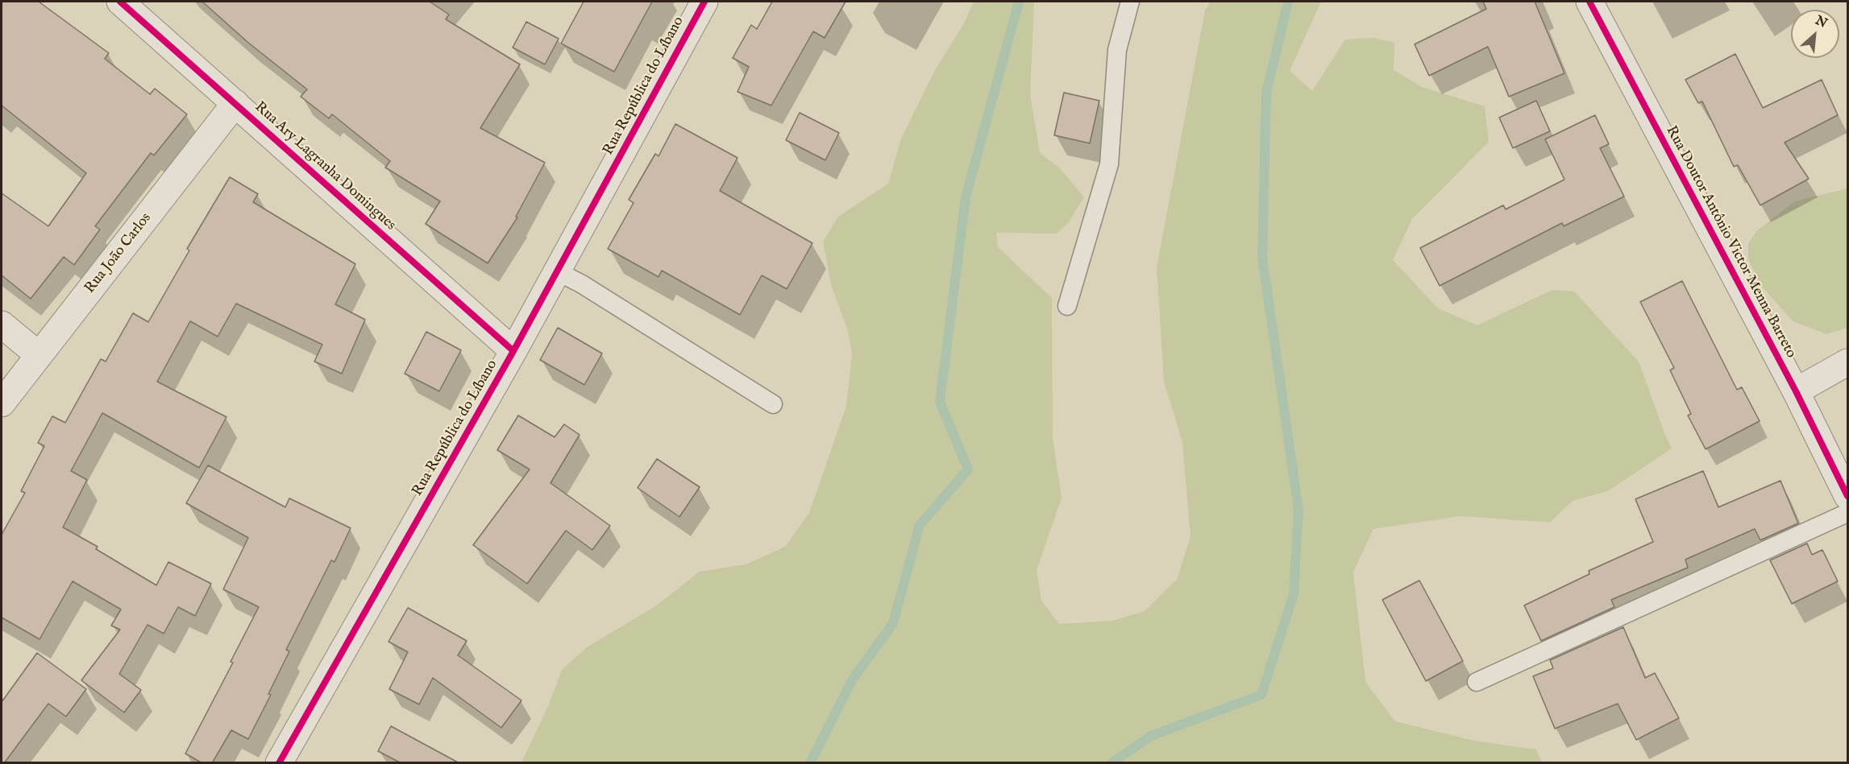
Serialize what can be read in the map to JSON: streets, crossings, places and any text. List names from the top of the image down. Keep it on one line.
{"streets":{"street":["Rua República do Líbano","Rua Ary Lagranha Domingues","Rua Doutor Antônio Victor Menna Barreto","Rua João Carlos"]},"crossings":[["Rua República do Líbano","Rua Ary Lagranha Domingues"],["Rua Ary Lagranha Domingues","Rua João Carlos"]],"north":"top right"}
